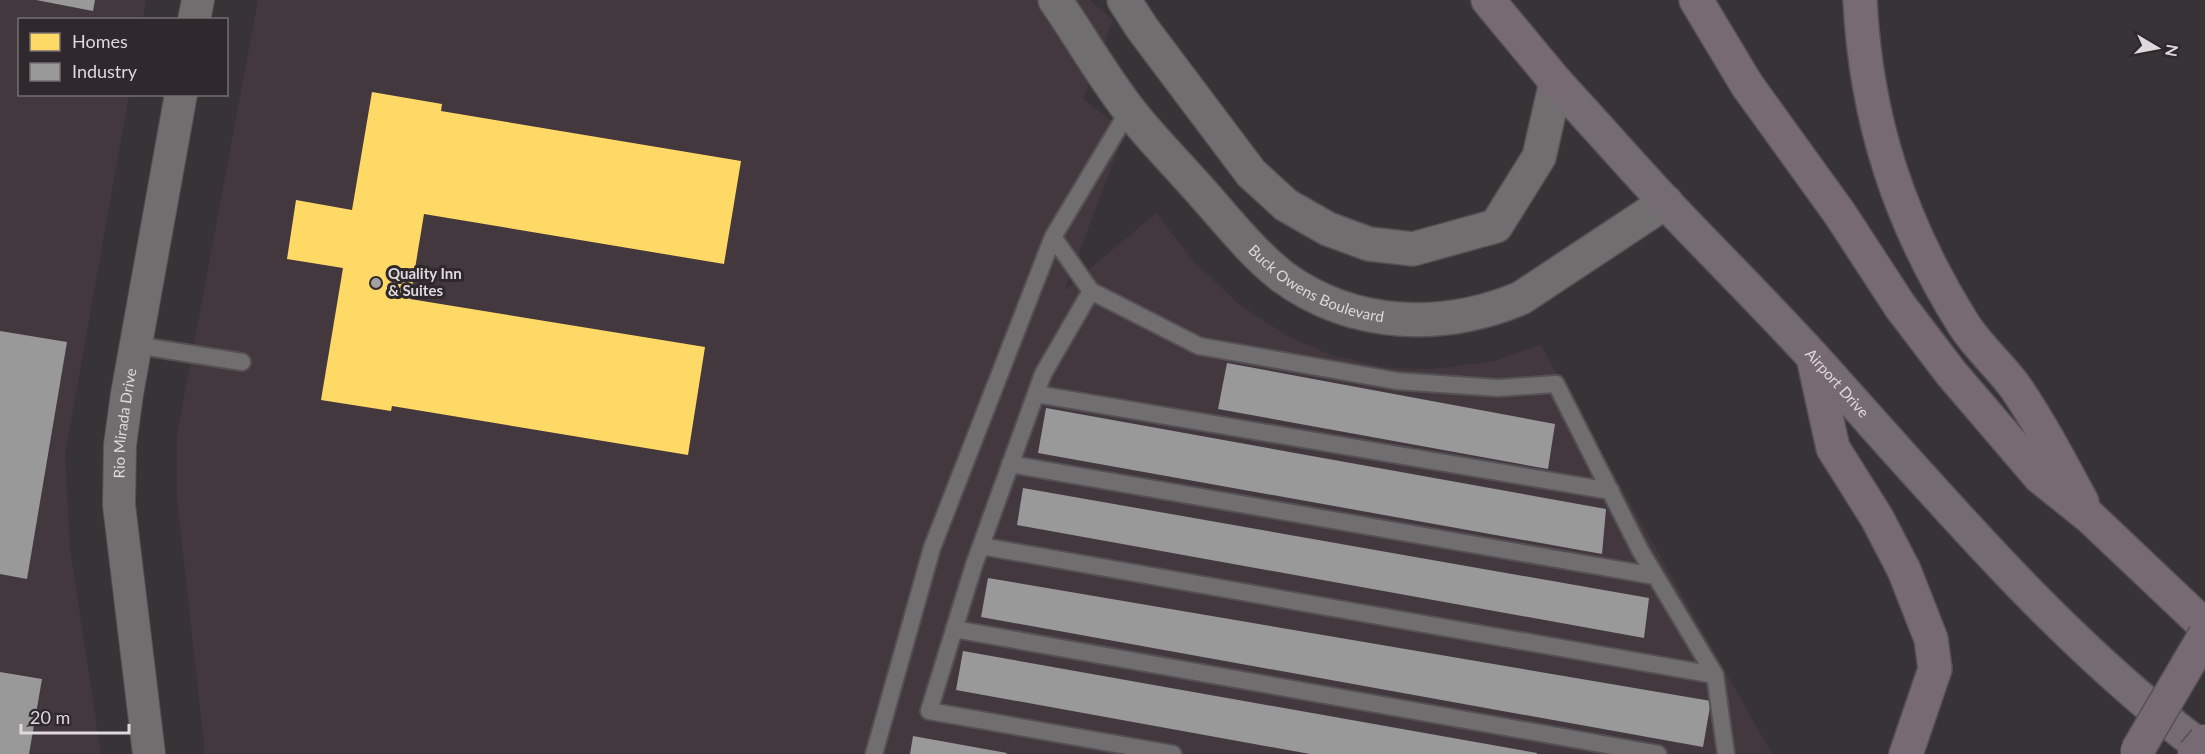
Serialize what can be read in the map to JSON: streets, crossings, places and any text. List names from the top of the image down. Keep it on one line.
{"streets":{"highway":["Airport Drive"],"main road":["Buck Owens Boulevard"],"street":["Rio Mirada Drive"]},"crossings":[["Buck Owens Boulevard","Airport Drive"]],"places":["Quality Inn & Suites"],"legend":["Homes","Industry"],"scale_bar":"20 m","north":"right"}
